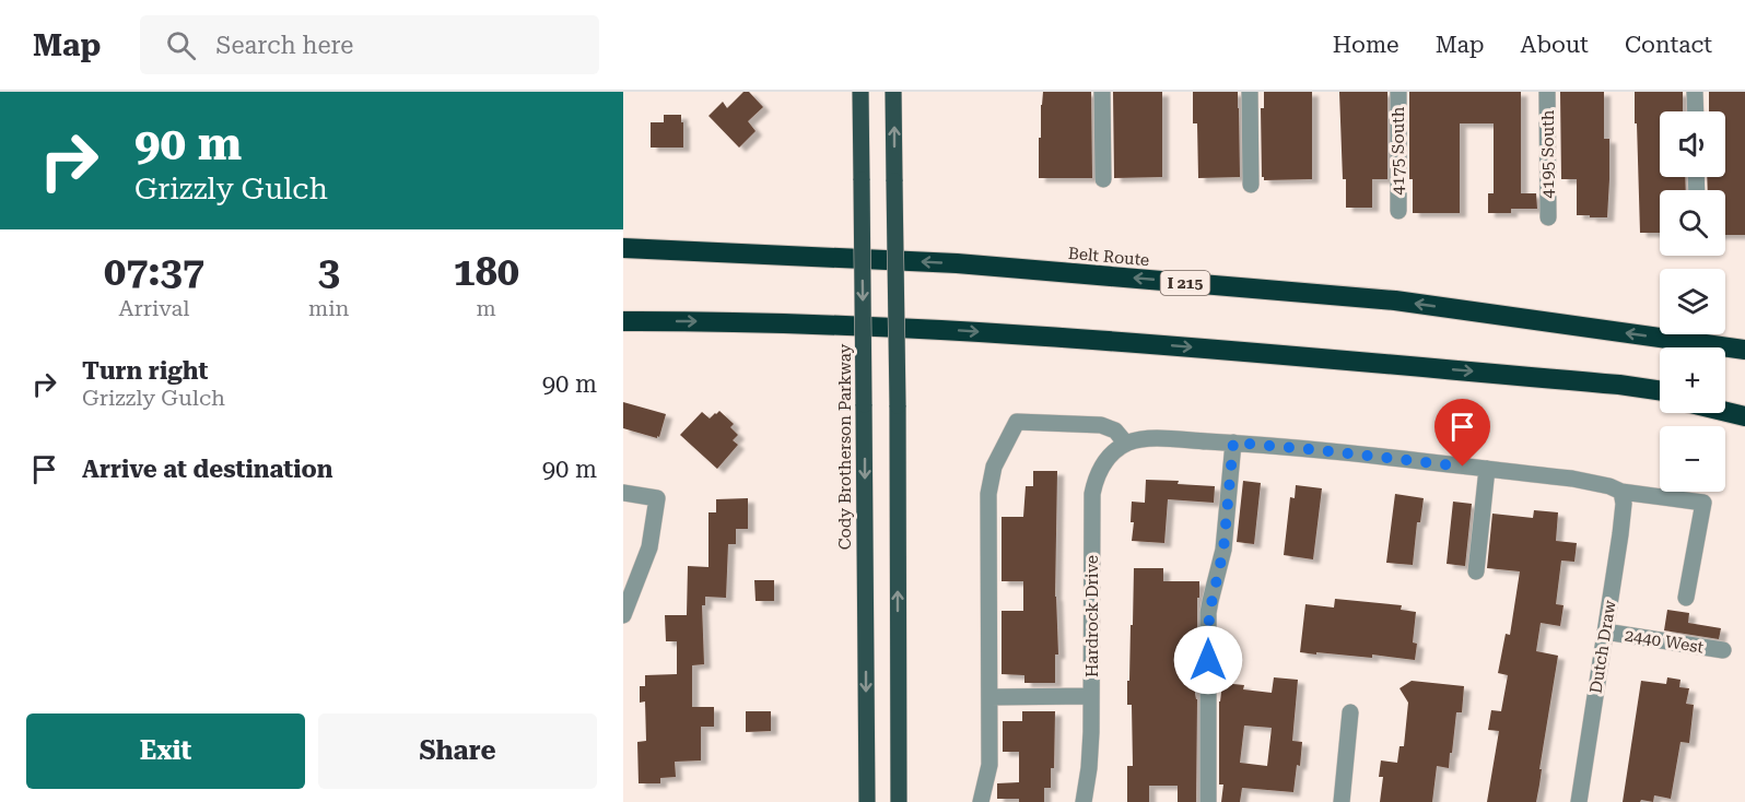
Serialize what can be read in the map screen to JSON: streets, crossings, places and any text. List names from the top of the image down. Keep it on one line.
{"streets":{"highway":["Belt Route","I 215"],"main road":["Cody Brotherson Parkway"],"street":["4175 South","4195 South","Hardrock Drive","2440 West","Dutch Draw"]},"crossings":[["2440 West","Dutch Draw"]],"page":{"header":"Map","search":"Search here","nav":["Home","Map","About","Contact"],"turn":["90 m","Grizzly Gulch"],"map_buttons":["+","−"],"eta":["07:37","Arrival","3","min","180","m"],"list":[{"name":"Turn right","note":"Grizzly Gulch","value":"90 m"},{"name":"Arrive at destination","value":"90 m"}],"buttons":["Exit","Share"]}}
